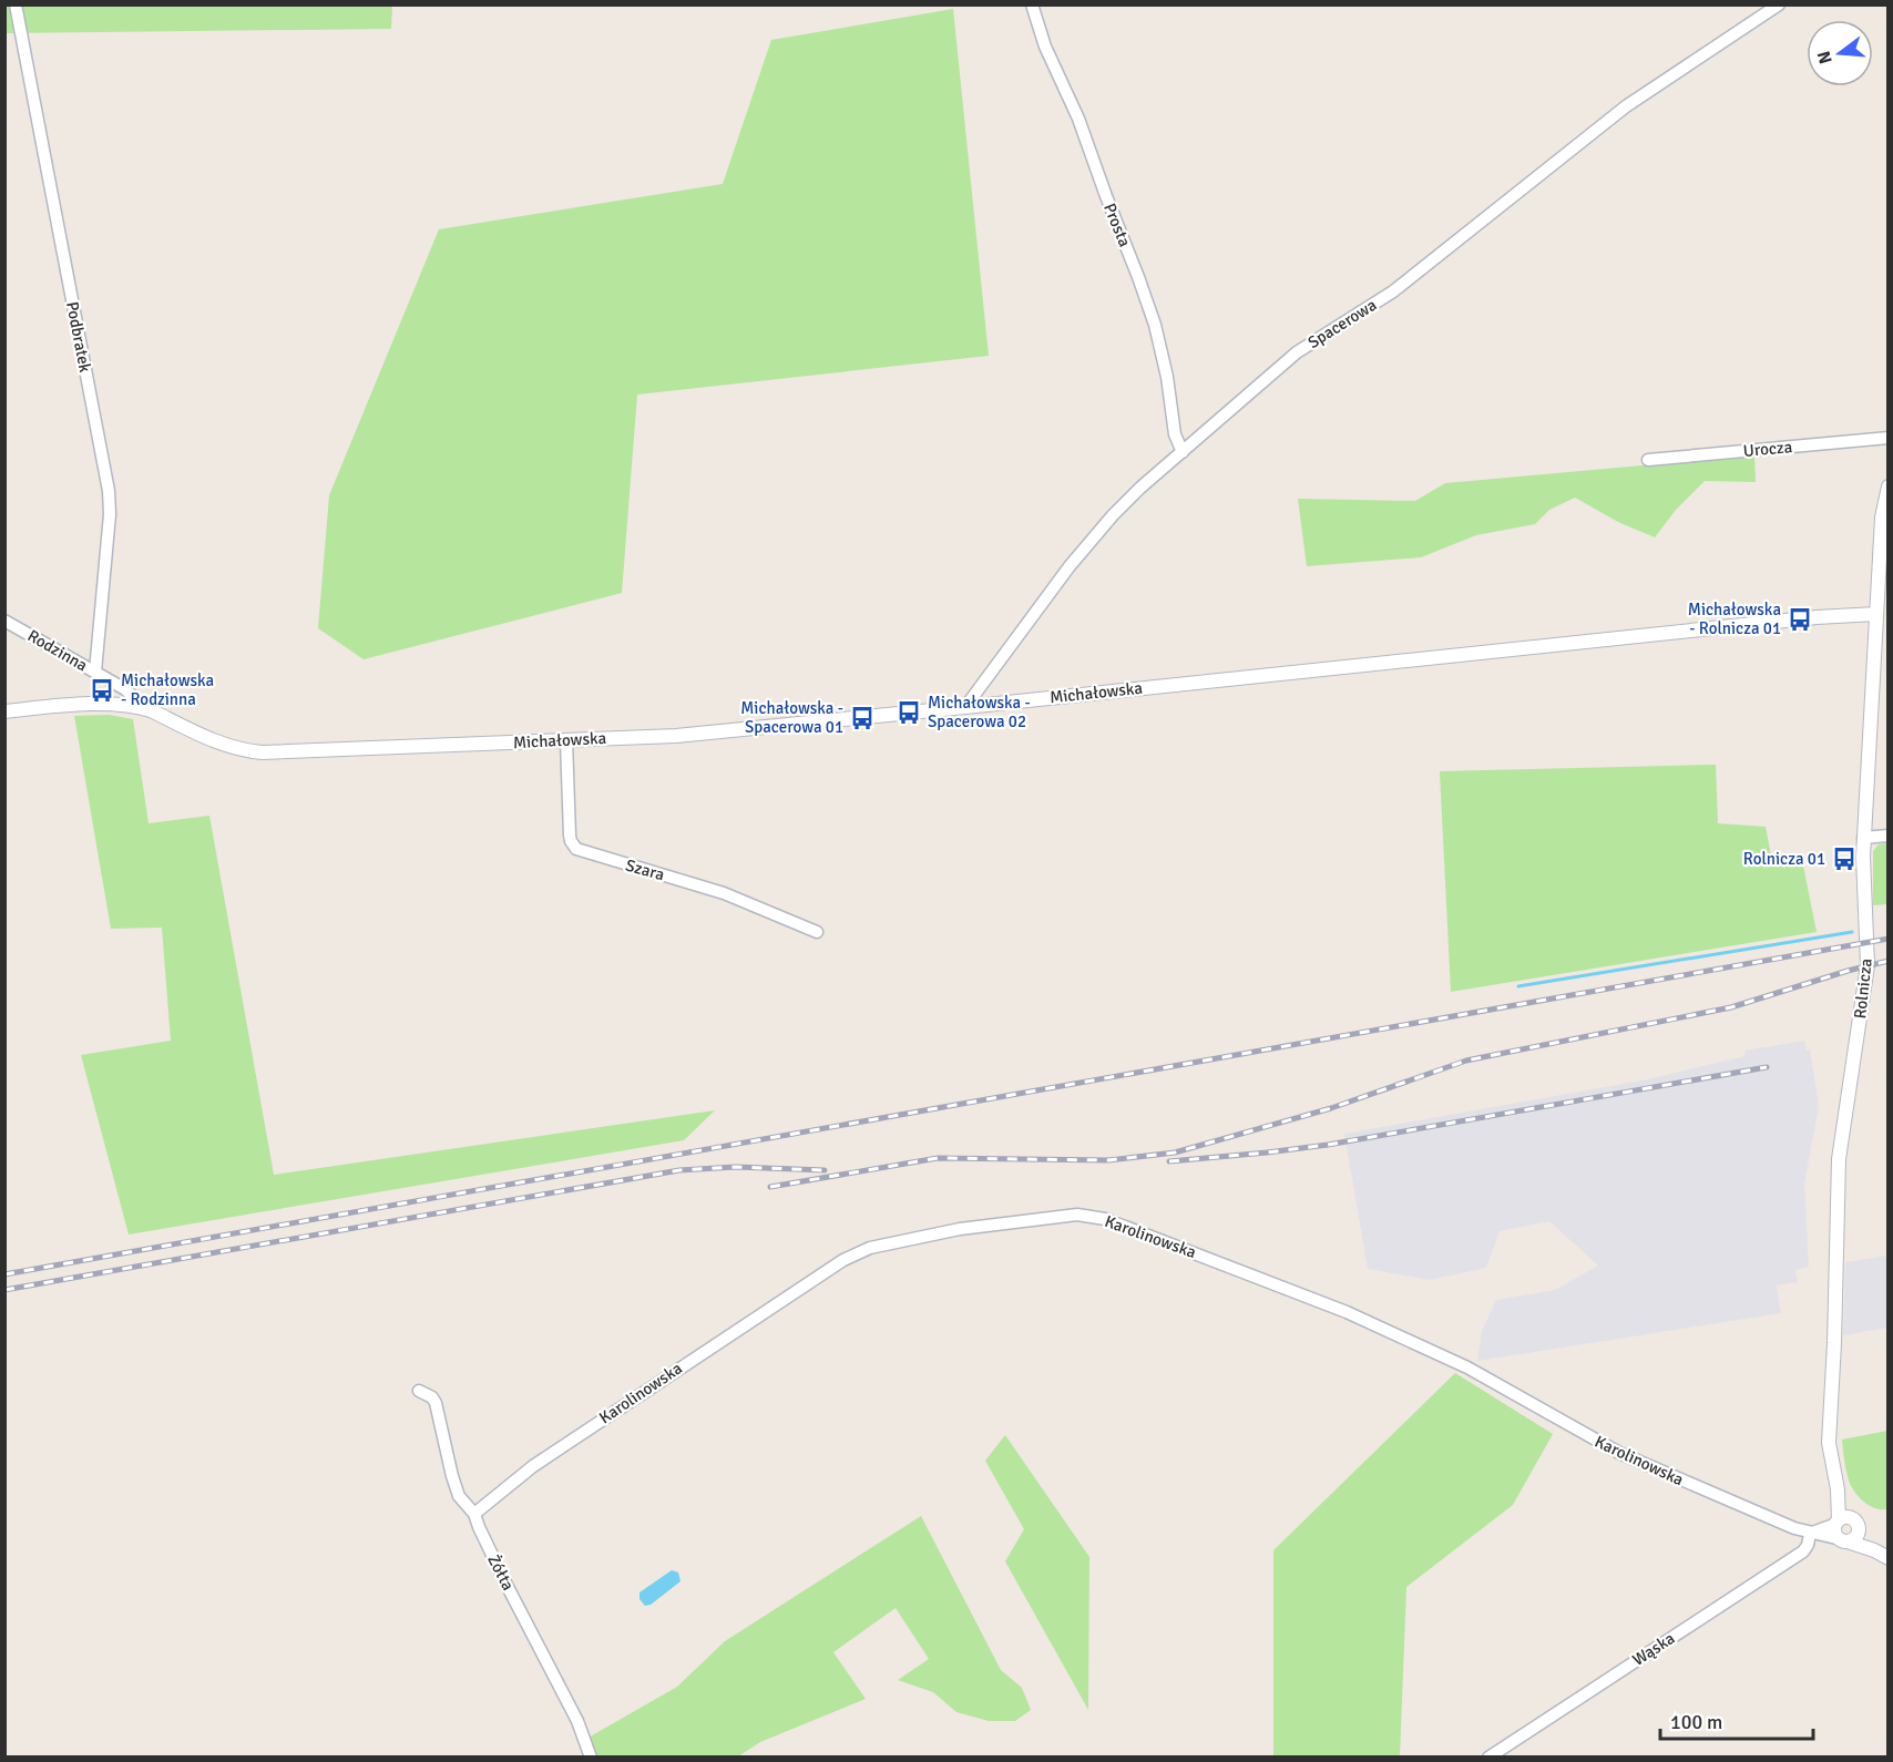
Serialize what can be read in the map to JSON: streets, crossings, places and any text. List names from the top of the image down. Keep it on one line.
{"streets":{"street":["Prosta","Spacerowa","Podbratek","Urocza","Rodzinna","Michałowska","Szara","Rolnicza","Karolinowska","Żółta","Wąska"]},"crossings":[["Prosta","Spacerowa"],["Spacerowa","Michałowska"],["Podbratek","Rodzinna"],["Rodzinna","Michałowska"],["Michałowska","Szara"],["Michałowska","Rolnicza"],["Rolnicza","Karolinowska"],["Karolinowska","Żółta"],["Karolinowska","Wąska"]],"places":{"bus stop":["Michałowska - Rolnicza 01","Michałowska - Rodzinna","Michałowska - Spacerowa 02","Michałowska - Spacerowa 01","Rolnicza 01"]},"scale_bar":"100 m","north":"left"}
